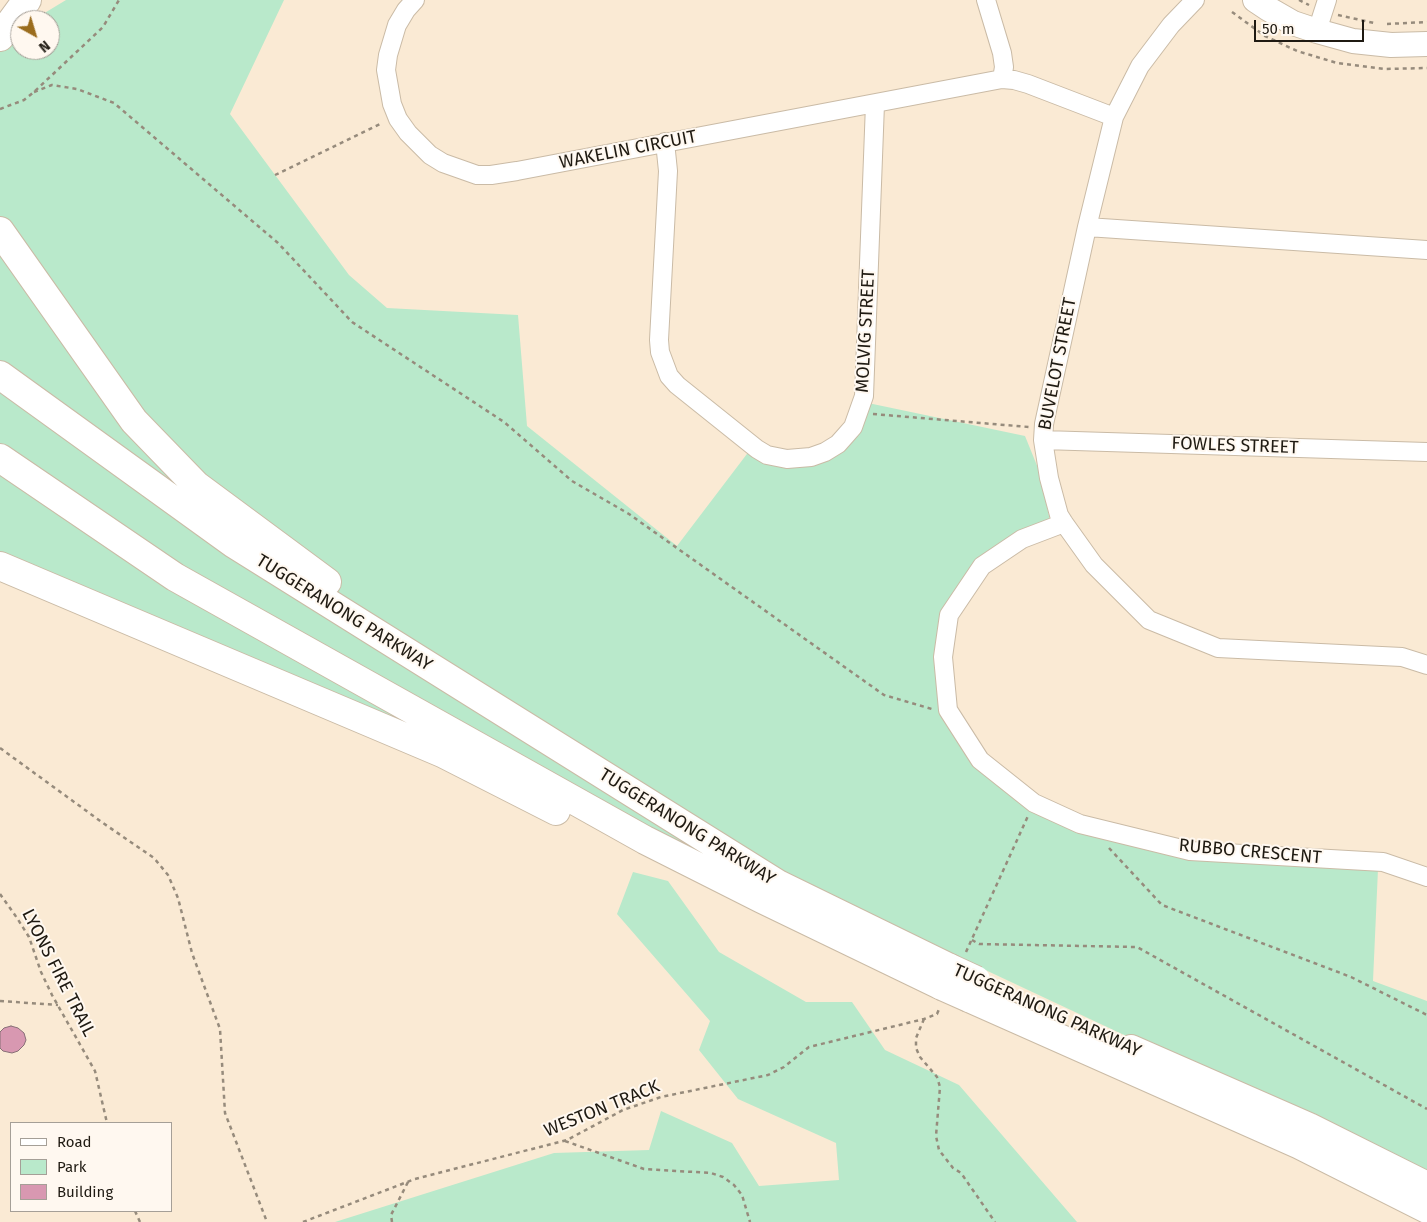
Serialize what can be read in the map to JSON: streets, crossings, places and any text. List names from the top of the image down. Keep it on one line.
{"streets":{"highway":["TUGGERANONG PARKWAY"],"street":["WAKELIN CIRCUIT","MOLVIG STREET","BUVELOT STREET","FOWLES STREET","RUBBO CRESCENT"],"path":["LYONS FIRE TRAIL","WESTON TRACK"]},"crossings":[["WAKELIN CIRCUIT","MOLVIG STREET"],["WAKELIN CIRCUIT","BUVELOT STREET"],["BUVELOT STREET","FOWLES STREET"],["BUVELOT STREET","RUBBO CRESCENT"],["TUGGERANONG PARKWAY","WESTON TRACK"]],"legend":["Road","Park","Building"],"scale_bar":"50 m","north":"bottom right"}
